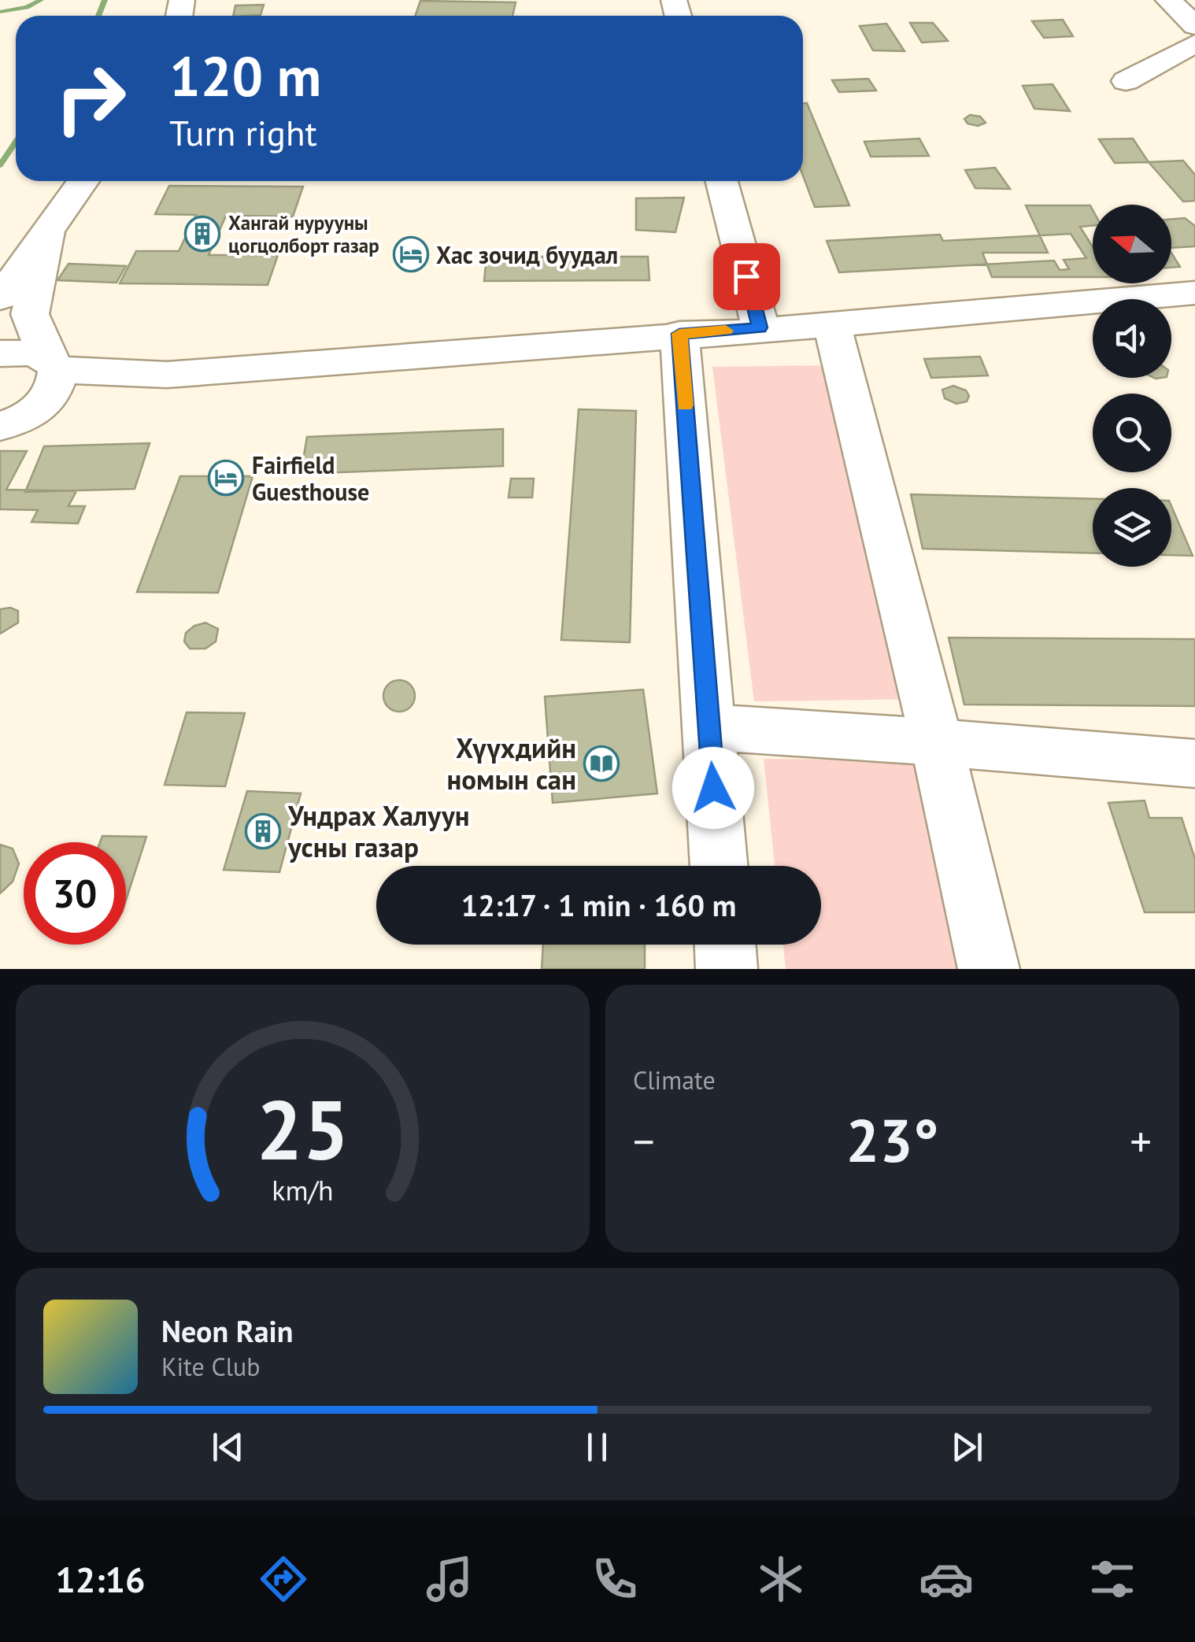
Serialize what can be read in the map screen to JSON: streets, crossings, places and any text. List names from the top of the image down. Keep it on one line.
{"places":{"building":["Хангай нурууны цогцолборт газар","Ундрах Халуун усны газар"],"hotel":["Хас зочид буудал","Fairfield Guesthouse"],"library":["Хүүхдийн номын сан"]},"north":"left","page":{"turn":["120 m","Turn right"],"limit":"30","trip":"12:17 · 1 min · 160 m","tile":"Climate","heat":["−","23°","+"],"song":["Neon Rain","Kite Club"],"tabs":"12:16","gauge":["25","km/h"]}}
